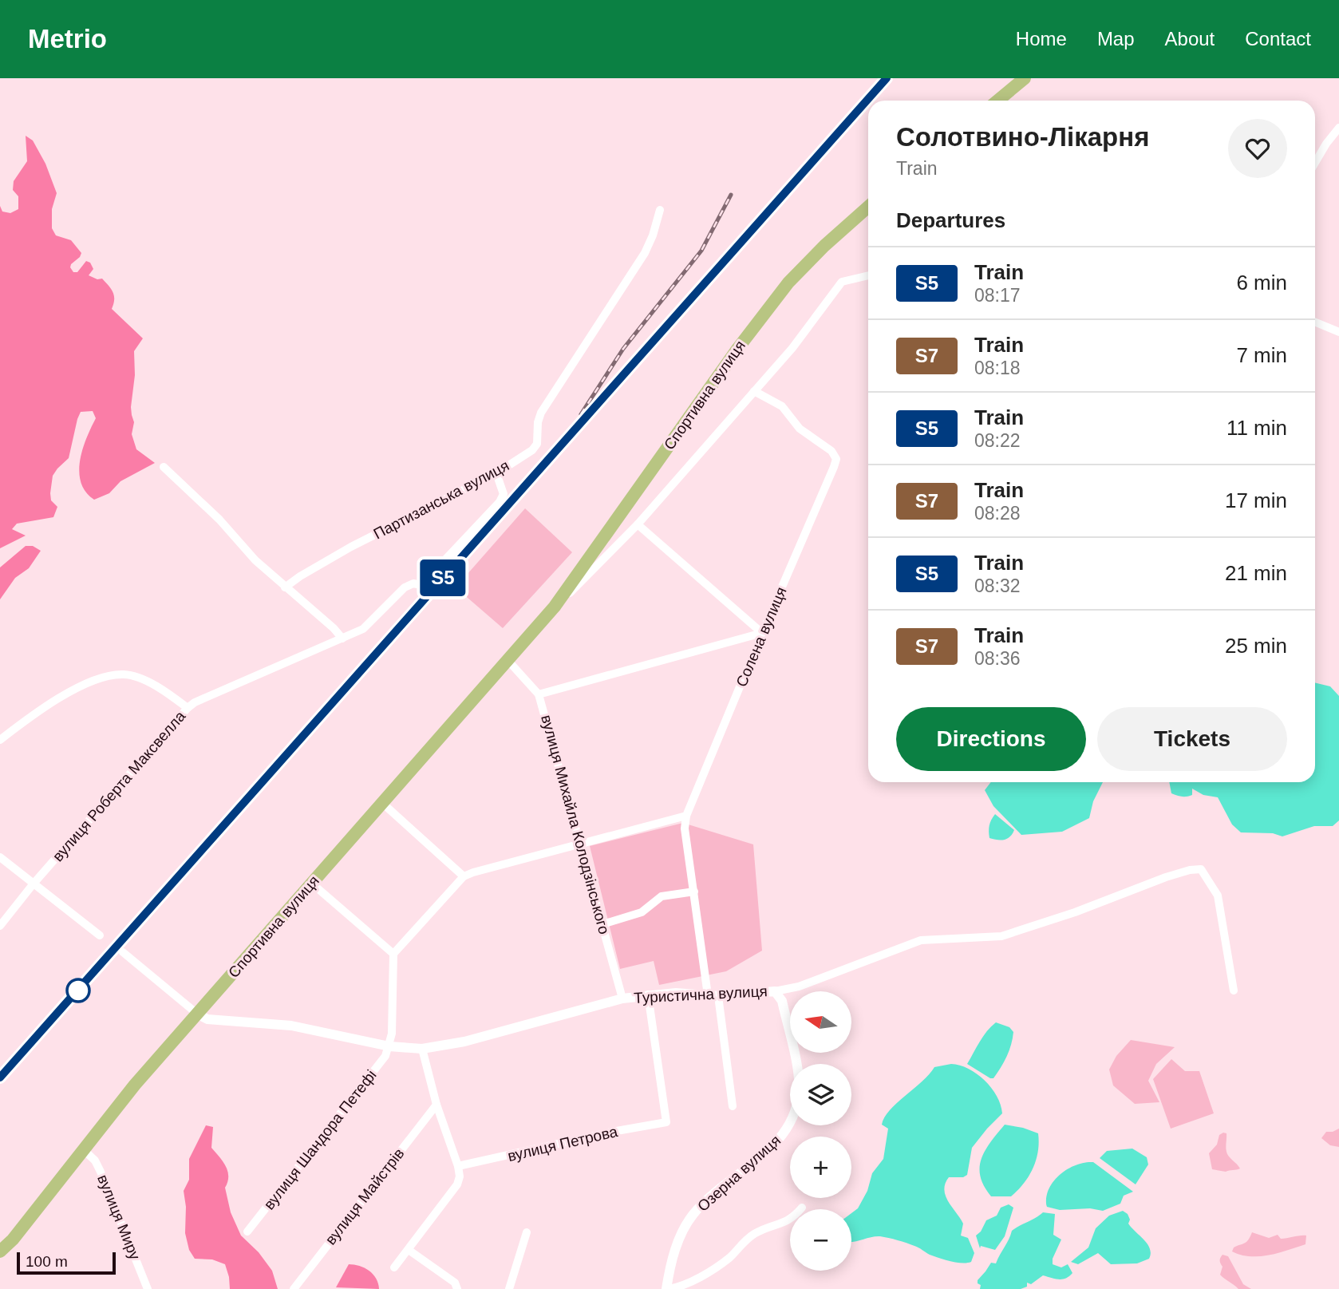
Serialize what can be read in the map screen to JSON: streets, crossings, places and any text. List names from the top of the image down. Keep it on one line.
{"streets":{"main road":["Спортивна вулиця"],"street":["Партизанська вулиця","Солена вулиця","вулиця Роберта Максвелла","вулиця Михайла Колодзінського","Туристична вулиця","вулиця Шандора Петефі","вулиця Петрова","Озерна вулиця","вулиця Майстрів","вулиця Миру"]},"crossings":[["Спортивна вулиця","Солена вулиця"],["Спортивна вулиця","вулиця Михайла Колодзінського"],["Спортивна вулиця","Туристична вулиця"],["Спортивна вулиця","вулиця Миру"],["Партизанська вулиця","вулиця Роберта Максвелла"],["вулиця Михайла Колодзінського","Туристична вулиця"],["Туристична вулиця","вулиця Шандора Петефі"],["Туристична вулиця","вулиця Петрова"],["Туристична вулиця","Озерна вулиця"]],"scale_bar":"100 m","north":"left","page":{"header":"Metrio","nav":["Home","Map","About","Contact"],"on_map":"S5","heading":[["Солотвино-Лікарня","Train"],"Departures"],"list":[{"mark":"S5","name":"Train","note":"08:17","value":"6 min"},{"mark":"S7","name":"Train","note":"08:18","value":"7 min"},{"mark":"S5","name":"Train","note":"08:22","value":"11 min"},{"mark":"S7","name":"Train","note":"08:28","value":"17 min"},{"mark":"S5","name":"Train","note":"08:32","value":"21 min"},{"mark":"S7","name":"Train","note":"08:36","value":"25 min"}],"buttons":["Directions","Tickets"],"map_buttons":["+","−"],"scale":"100 m"}}
